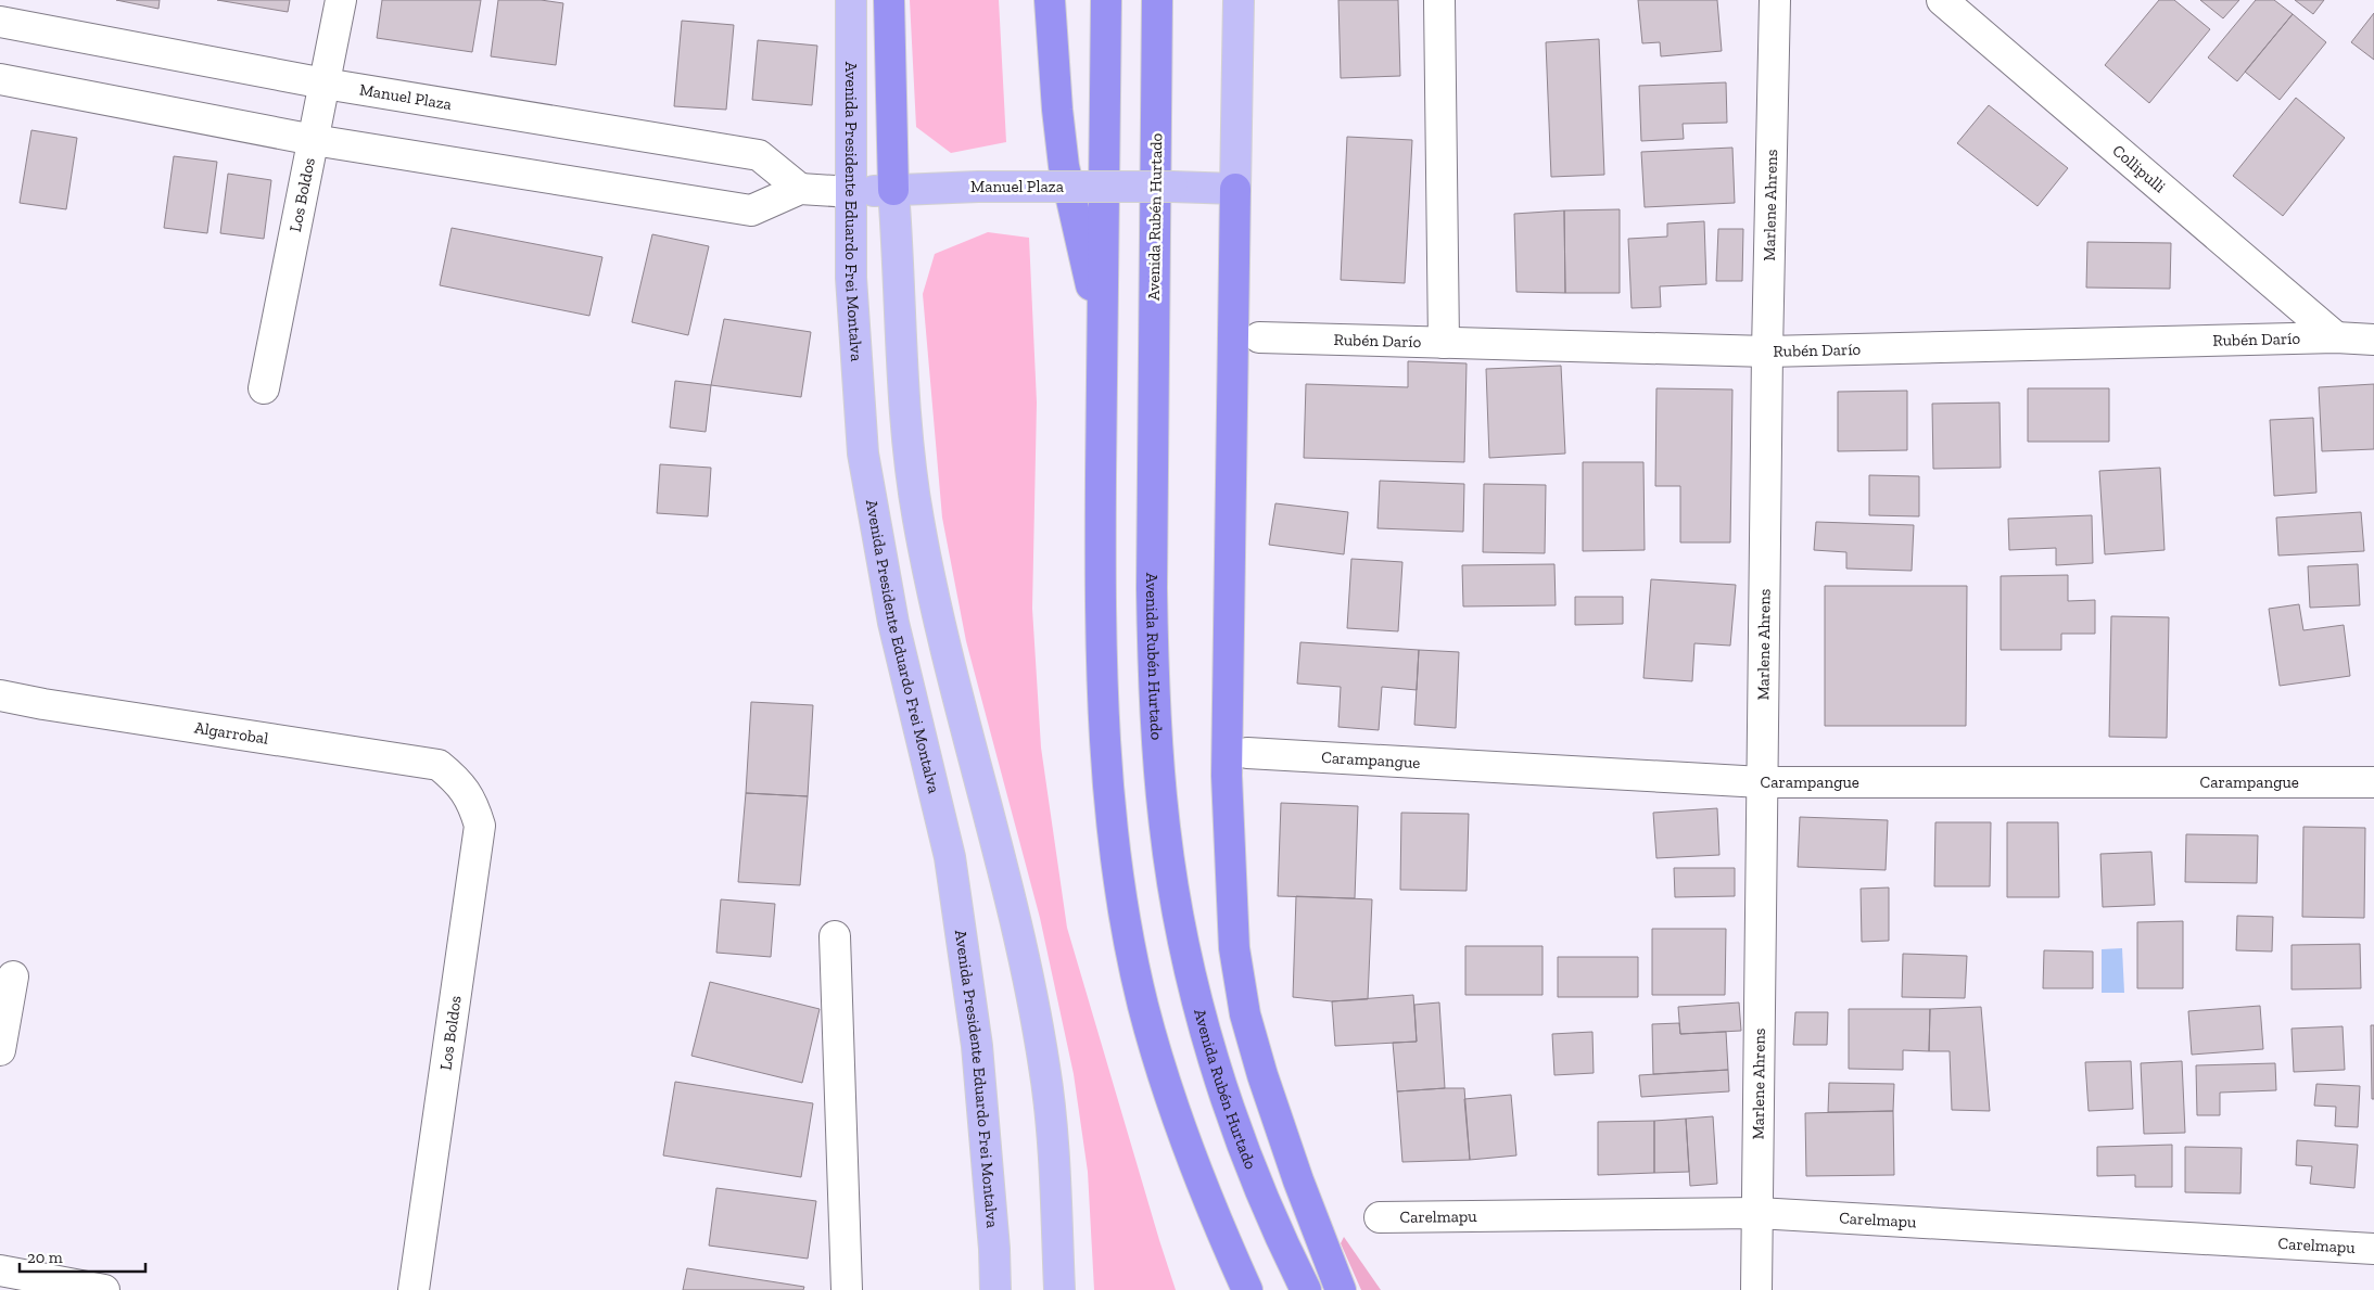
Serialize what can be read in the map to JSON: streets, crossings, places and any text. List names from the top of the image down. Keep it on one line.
{"streets":{"highway":["Avenida Rubén Hurtado"],"main road":["Manuel Plaza","Avenida Presidente Eduardo Frei Montalva"],"street":["Collipulli","Los Boldos","Marlene Ahrens","Rubén Darío","Algarrobal","Carampangue","Carelmapu"]},"crossings":[["Manuel Plaza","Los Boldos"],["Manuel Plaza","Avenida Presidente Eduardo Frei Montalva"],["Collipulli","Rubén Darío"],["Los Boldos","Algarrobal"],["Marlene Ahrens","Rubén Darío"],["Marlene Ahrens","Carampangue"],["Marlene Ahrens","Carelmapu"]],"scale_bar":"20 m"}
